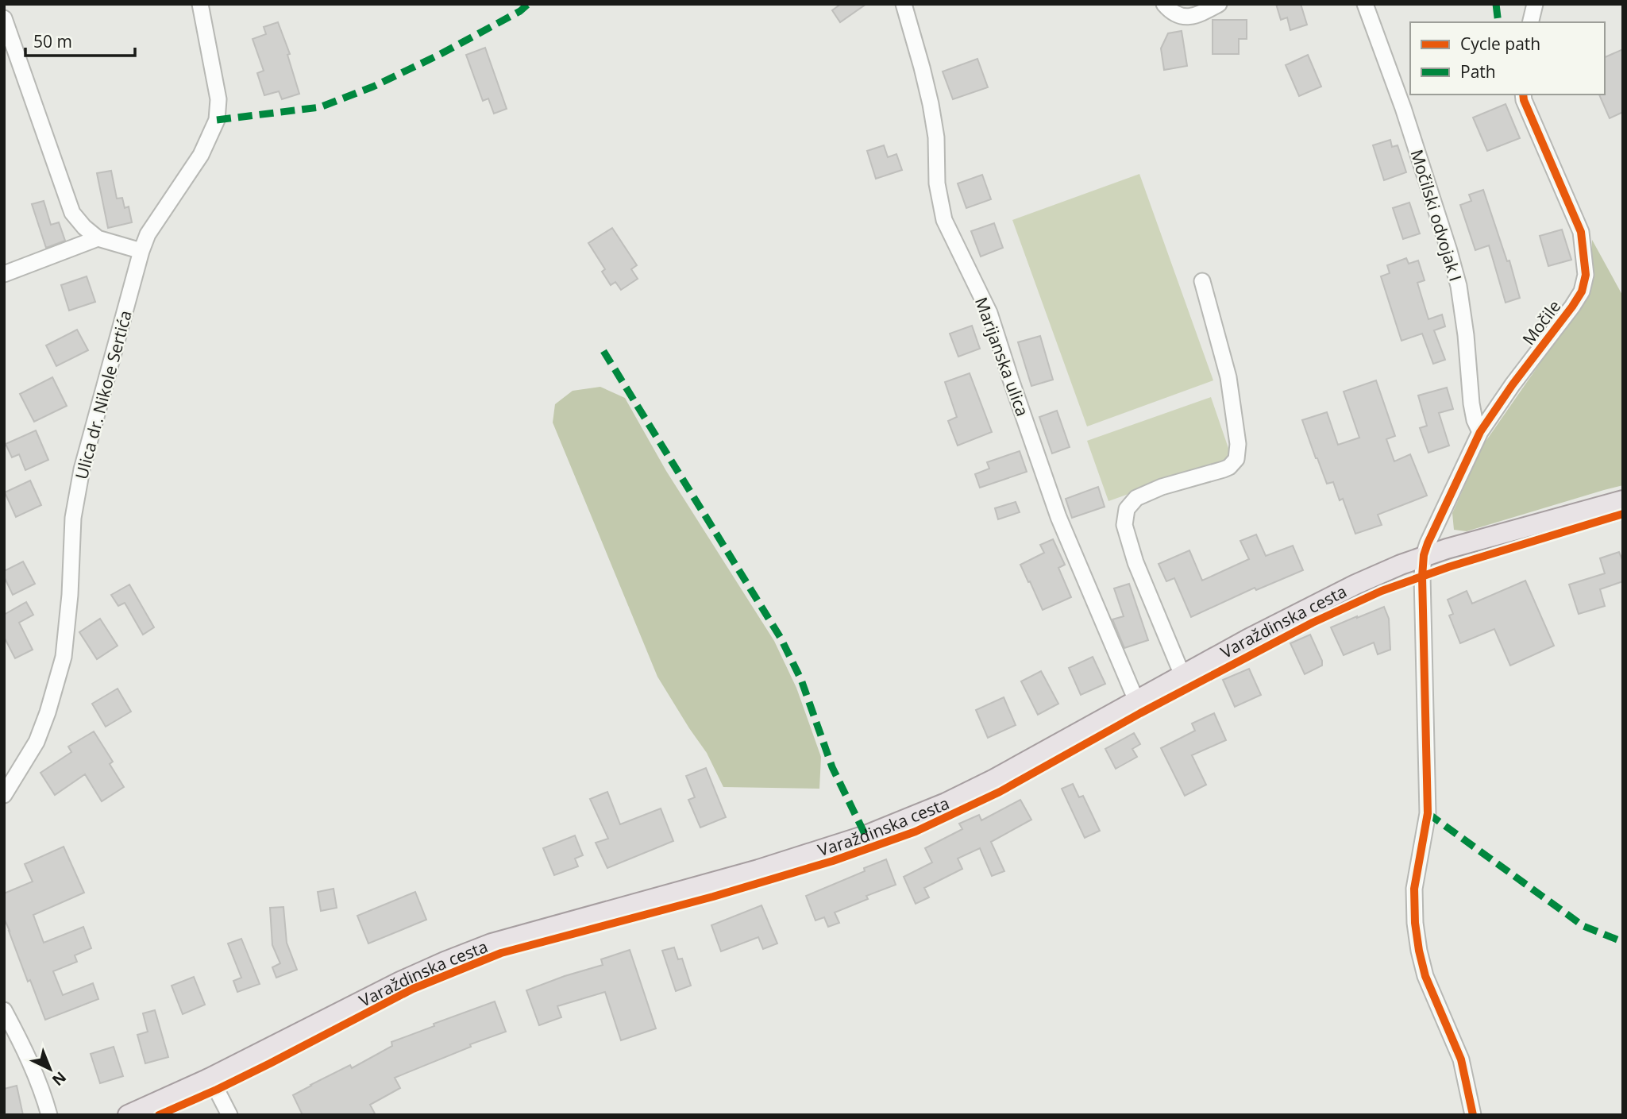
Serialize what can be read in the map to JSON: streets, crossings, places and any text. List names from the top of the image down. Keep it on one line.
{"streets":{"main road":["Varaždinska cesta"],"street":["Močilski odvojak I","Močile","Marijanska ulica","Ulica dr. Nikole Sertića"]},"crossings":[["Močilski odvojak I","Močile"],["Močile","Varaždinska cesta"],["Marijanska ulica","Varaždinska cesta"]],"legend":["Cycle path","Path"],"scale_bar":"50 m","north":"bottom right"}
